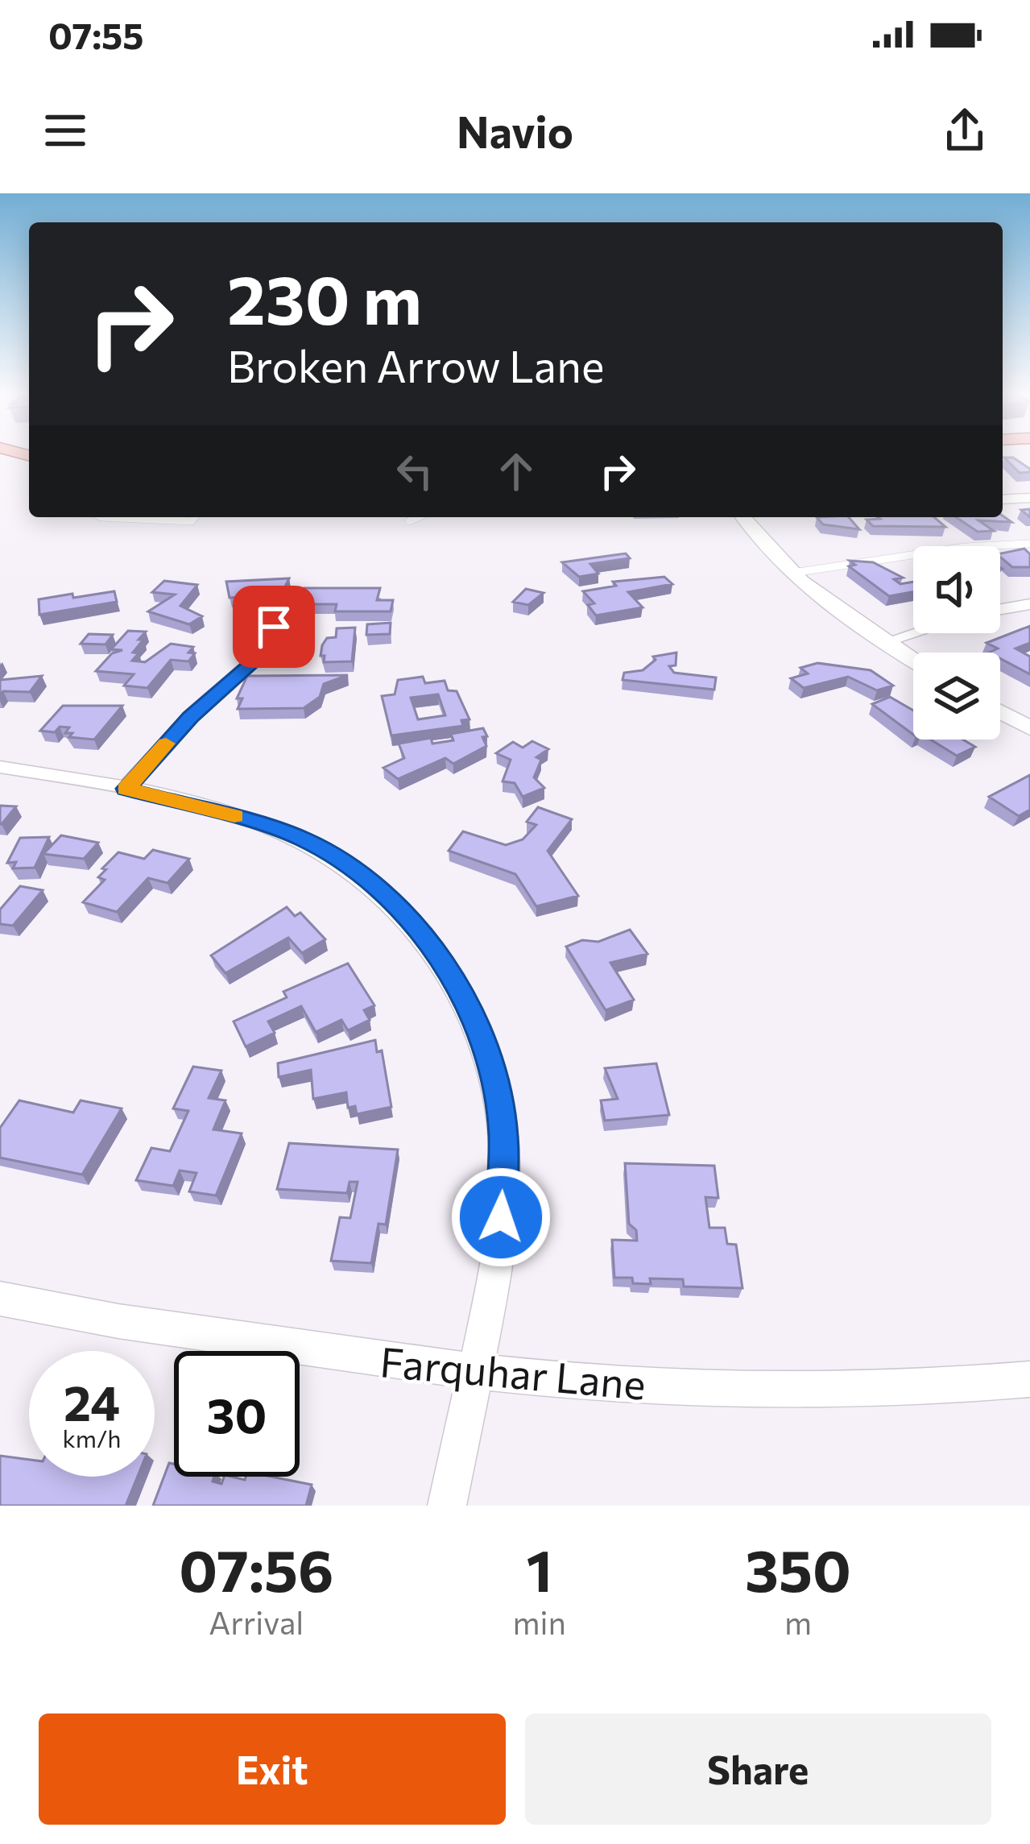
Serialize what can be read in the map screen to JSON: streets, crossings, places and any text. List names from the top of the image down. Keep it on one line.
{"streets":{"street":["Farquhar Lane"]},"page":{"status":"07:55","header":"Navio","turn":["230 m","Broken Arrow Lane"],"speed":"24 km/h","limit":"30","eta":["07:56","Arrival","1","min","350","m"],"buttons":["Exit","Share"]}}
